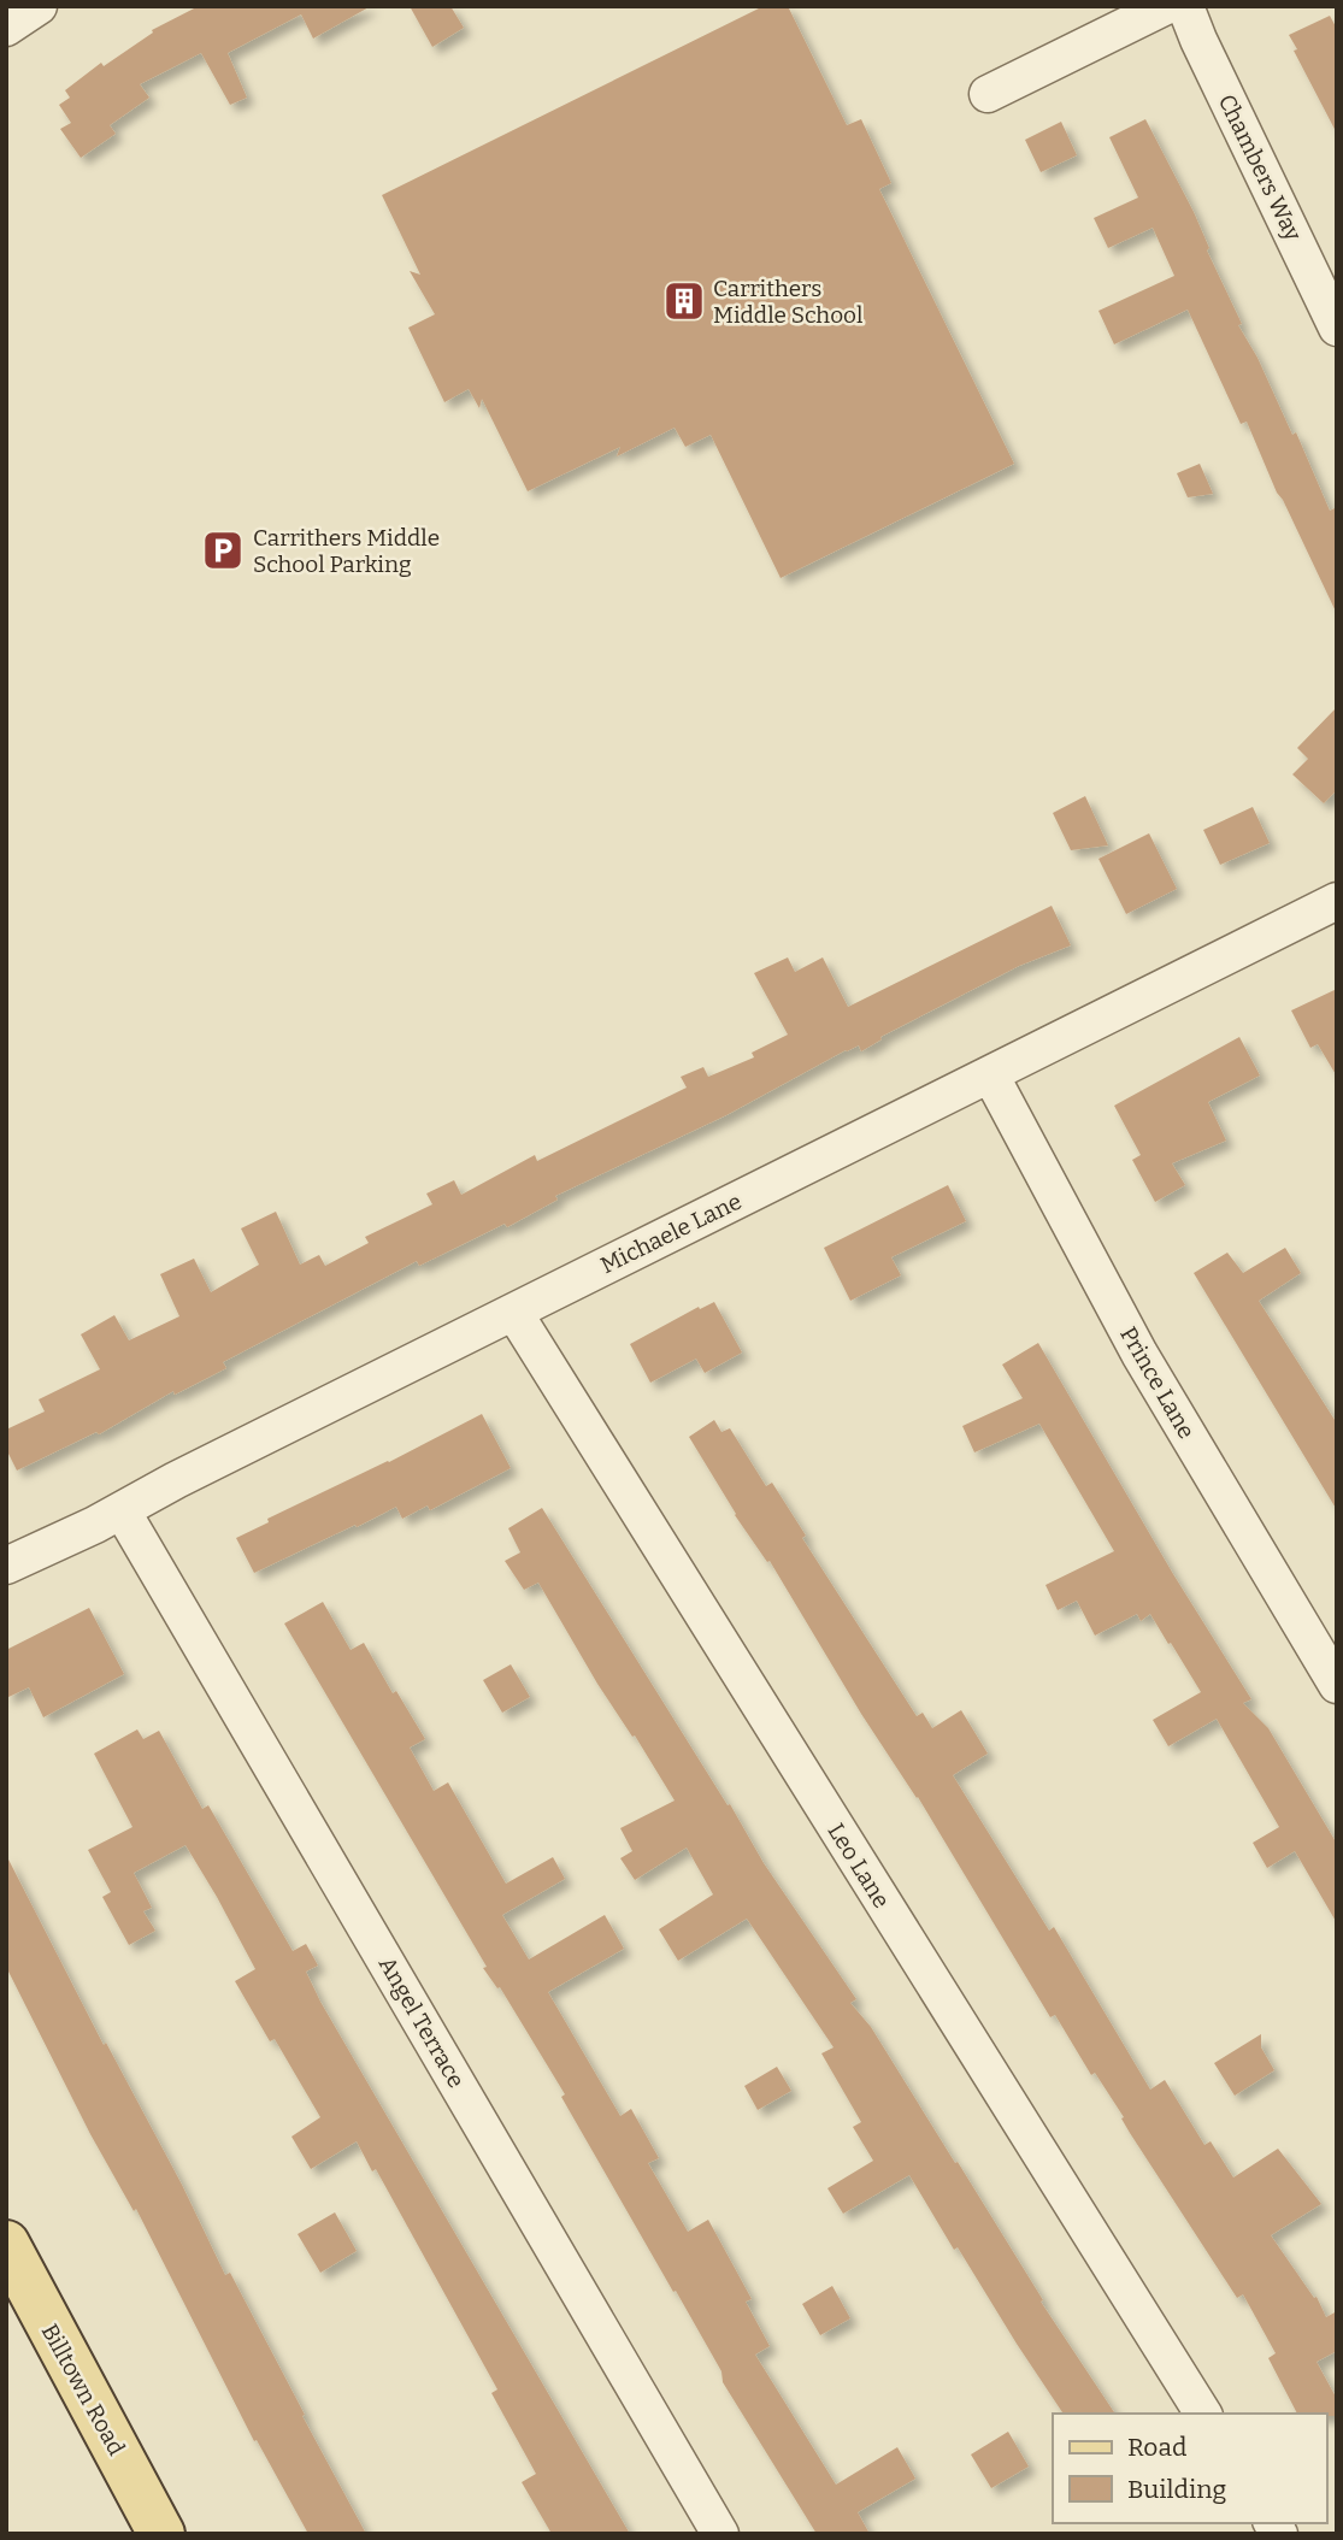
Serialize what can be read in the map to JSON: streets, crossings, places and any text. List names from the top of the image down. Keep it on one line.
{"streets":{"main road":["Billtown Road"],"street":["Chambers Way","Michaele Lane","Prince Lane","Leo Lane","Angel Terrace"]},"crossings":[["Michaele Lane","Prince Lane"],["Michaele Lane","Leo Lane"],["Michaele Lane","Angel Terrace"]],"places":{"building":["Carrithers Middle School"],"parking":["Carrithers Middle School Parking"]},"legend":["Road","Building"]}
